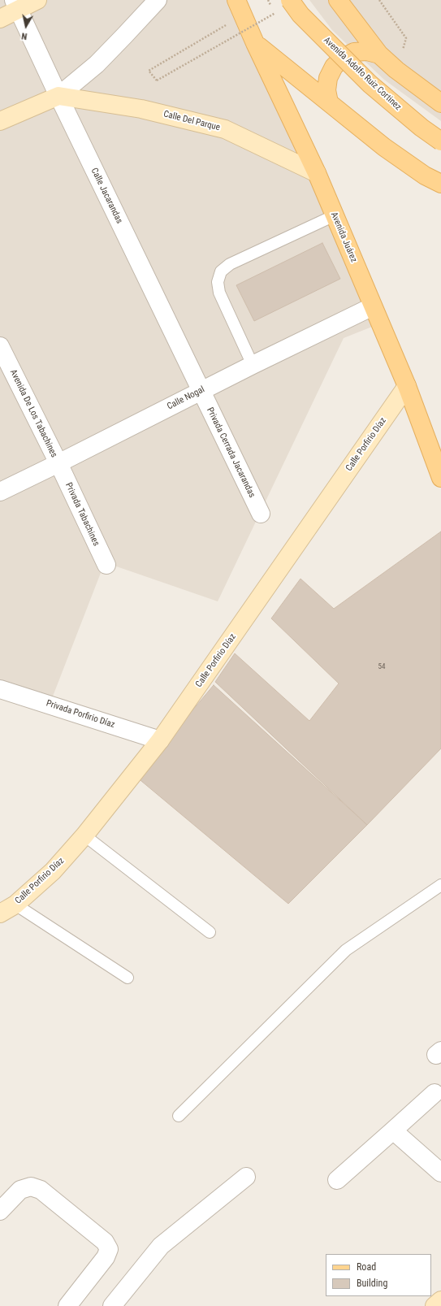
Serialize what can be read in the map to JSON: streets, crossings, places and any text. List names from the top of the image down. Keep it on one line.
{"streets":{"main road":["Avenida Adolfo Ruiz Cortinez","Calle Del Parque","Avenida Juárez","Calle Porfirio Díaz"],"street":["Calle Jacarandas","Calle Nogal","Avenida De Los Tabachines","Privada Cerrada Jacarandas","Privada Tabachines","Privada Porfirio Díaz"]},"crossings":[["Calle Del Parque","Calle Jacarandas"],["Calle Del Parque","Avenida Juárez"],["Calle Jacarandas","Calle Nogal"],["Calle Jacarandas","Privada Cerrada Jacarandas"],["Avenida Juárez","Calle Nogal"],["Avenida Juárez","Calle Porfirio Díaz"],["Calle Nogal","Avenida De Los Tabachines"],["Calle Nogal","Privada Cerrada Jacarandas"],["Calle Nogal","Privada Tabachines"],["Avenida De Los Tabachines","Privada Tabachines"],["Calle Porfirio Díaz","Privada Porfirio Díaz"]],"house_numbers":["54"],"legend":["Road","Building"],"north":"bottom"}
